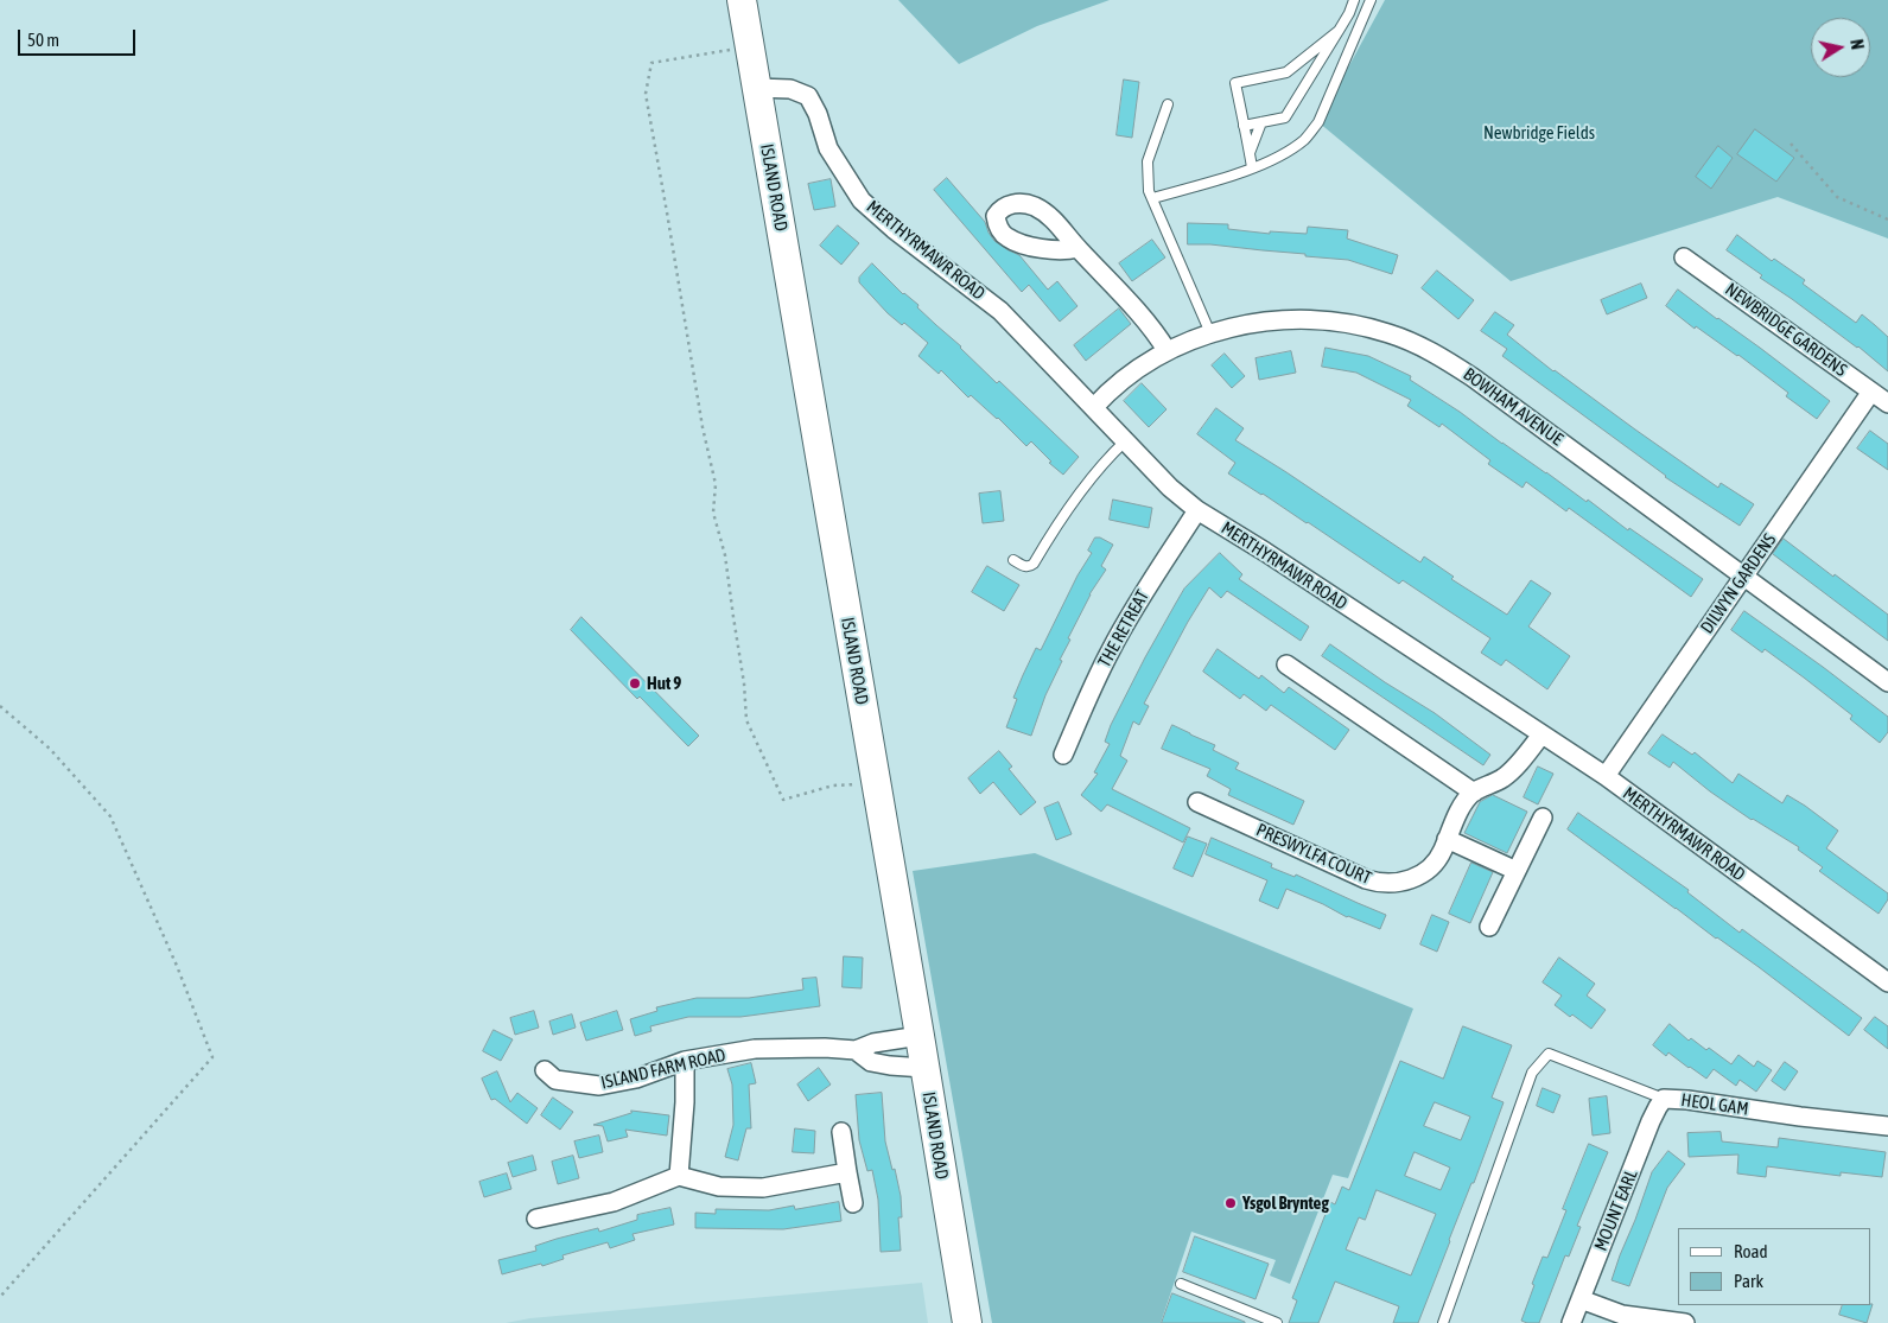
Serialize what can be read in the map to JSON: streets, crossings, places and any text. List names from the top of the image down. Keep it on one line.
{"streets":{"main road":["ISLAND ROAD"],"street":["MERTHYRMAWR ROAD","NEWBRIDGE GARDENS","BOWHAM AVENUE","DILWYN GARDENS","THE RETREAT","PRESWYLFA COURT","ISLAND FARM ROAD","HEOL GAM","MOUNT EARL"]},"crossings":[["ISLAND ROAD","MERTHYRMAWR ROAD"],["ISLAND ROAD","ISLAND FARM ROAD"],["MERTHYRMAWR ROAD","BOWHAM AVENUE"],["MERTHYRMAWR ROAD","DILWYN GARDENS"],["MERTHYRMAWR ROAD","THE RETREAT"],["MERTHYRMAWR ROAD","PRESWYLFA COURT"],["NEWBRIDGE GARDENS","DILWYN GARDENS"],["BOWHAM AVENUE","DILWYN GARDENS"],["HEOL GAM","MOUNT EARL"]],"parks":["Newbridge Fields"],"places":["Hut 9","Ysgol Brynteg"],"legend":["Road","Park"],"scale_bar":"50 m","north":"right"}
